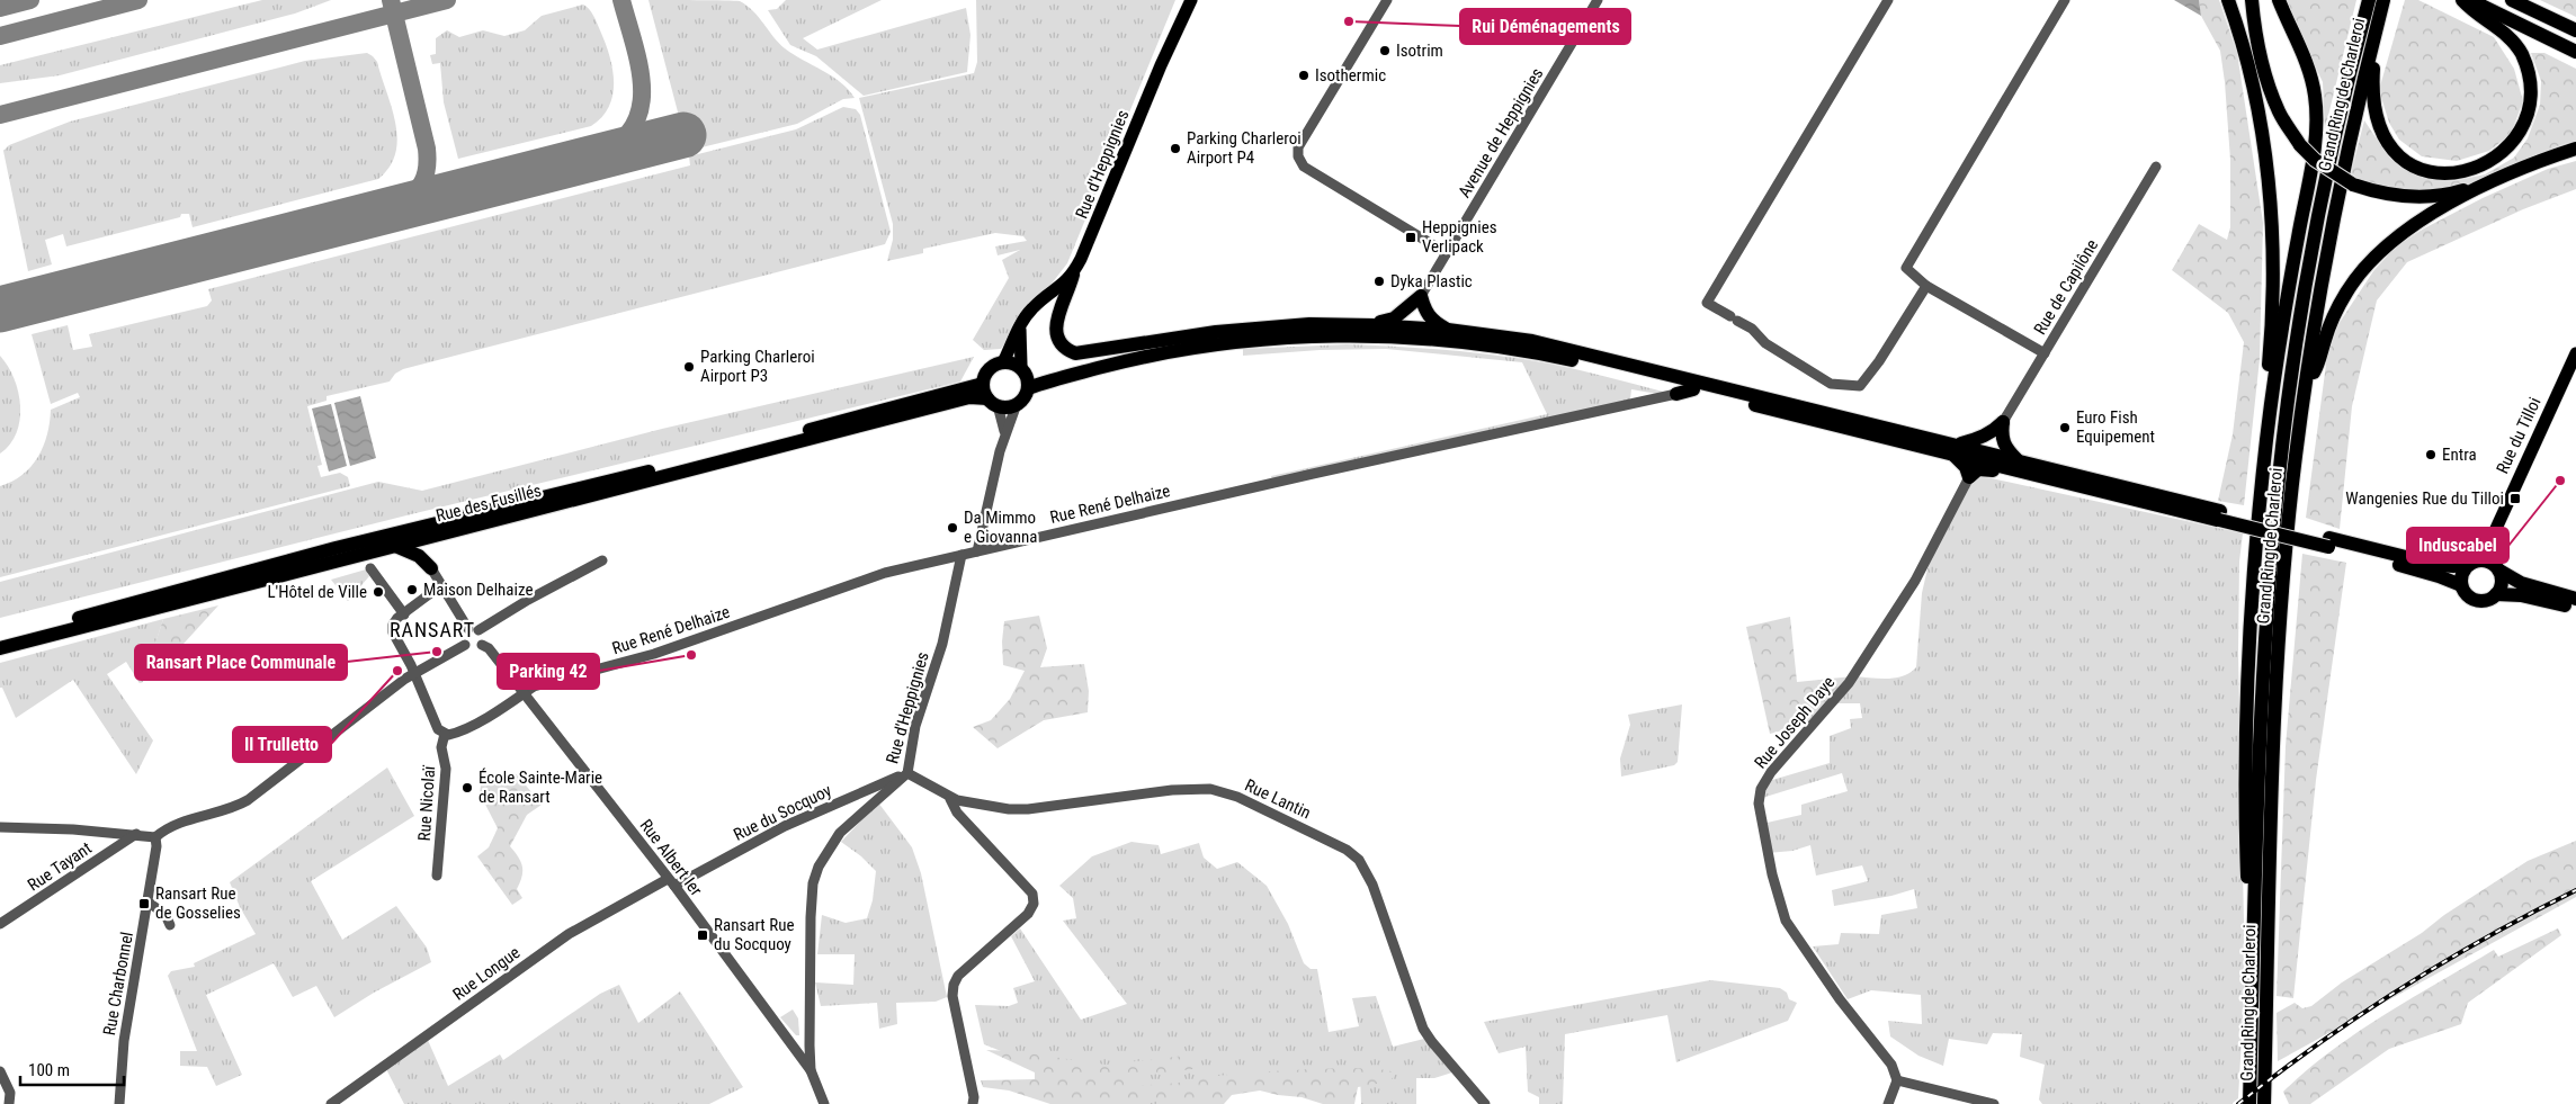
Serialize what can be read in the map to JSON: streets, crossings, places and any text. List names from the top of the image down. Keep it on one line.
{"streets":{"highway":["Grand Ring de Charleroi","Rue des Fusillés"],"main road":["Rue d'Heppignies","Rue du Tilloi"],"street":["Avenue de Heppignies","Rue de Capilône","Rue René Delhaize","Rue Joseph Daye","Rue Lantin","Rue Nicolaï","Rue du Socquoy","Rue Albert Ier","Rue Tayant","Rue Longue","Rue Charbonnel"]},"crossings":[["Rue d'Heppignies","Rue des Fusillés"],["Rue d'Heppignies","Rue René Delhaize"],["Rue d'Heppignies","Rue Lantin"],["Rue d'Heppignies","Rue du Socquoy"],["Rue d'Heppignies","Rue Albert Ier"],["Rue René Delhaize","Rue Albert Ier"],["Rue Lantin","Rue du Socquoy"],["Rue du Socquoy","Rue Albert Ier"],["Rue du Socquoy","Rue Longue"],["Rue Albert Ier","Rue Longue"]],"districts":["RANSART"],"places":{"other":["Rui Déménagements","Isotrim","Isothermic","Parking Charleroi Airport P4","Dyka Plastic","Parking Charleroi Airport P3","Euro Fish Equipement","Entra","Induscabel","Da Mimmo e Giovanna","Maison Delhaize","L'Hôtel de Ville","Ransart Place Communale","Parking 42","Il Trulletto","École Sainte-Marie de Ransart"],"transit":["Heppignies Verlipack","Wangenies Rue du Tilloi","Ransart Rue de Gosselies","Ransart Rue du Socquoy"]},"scale_bar":"100 m"}
